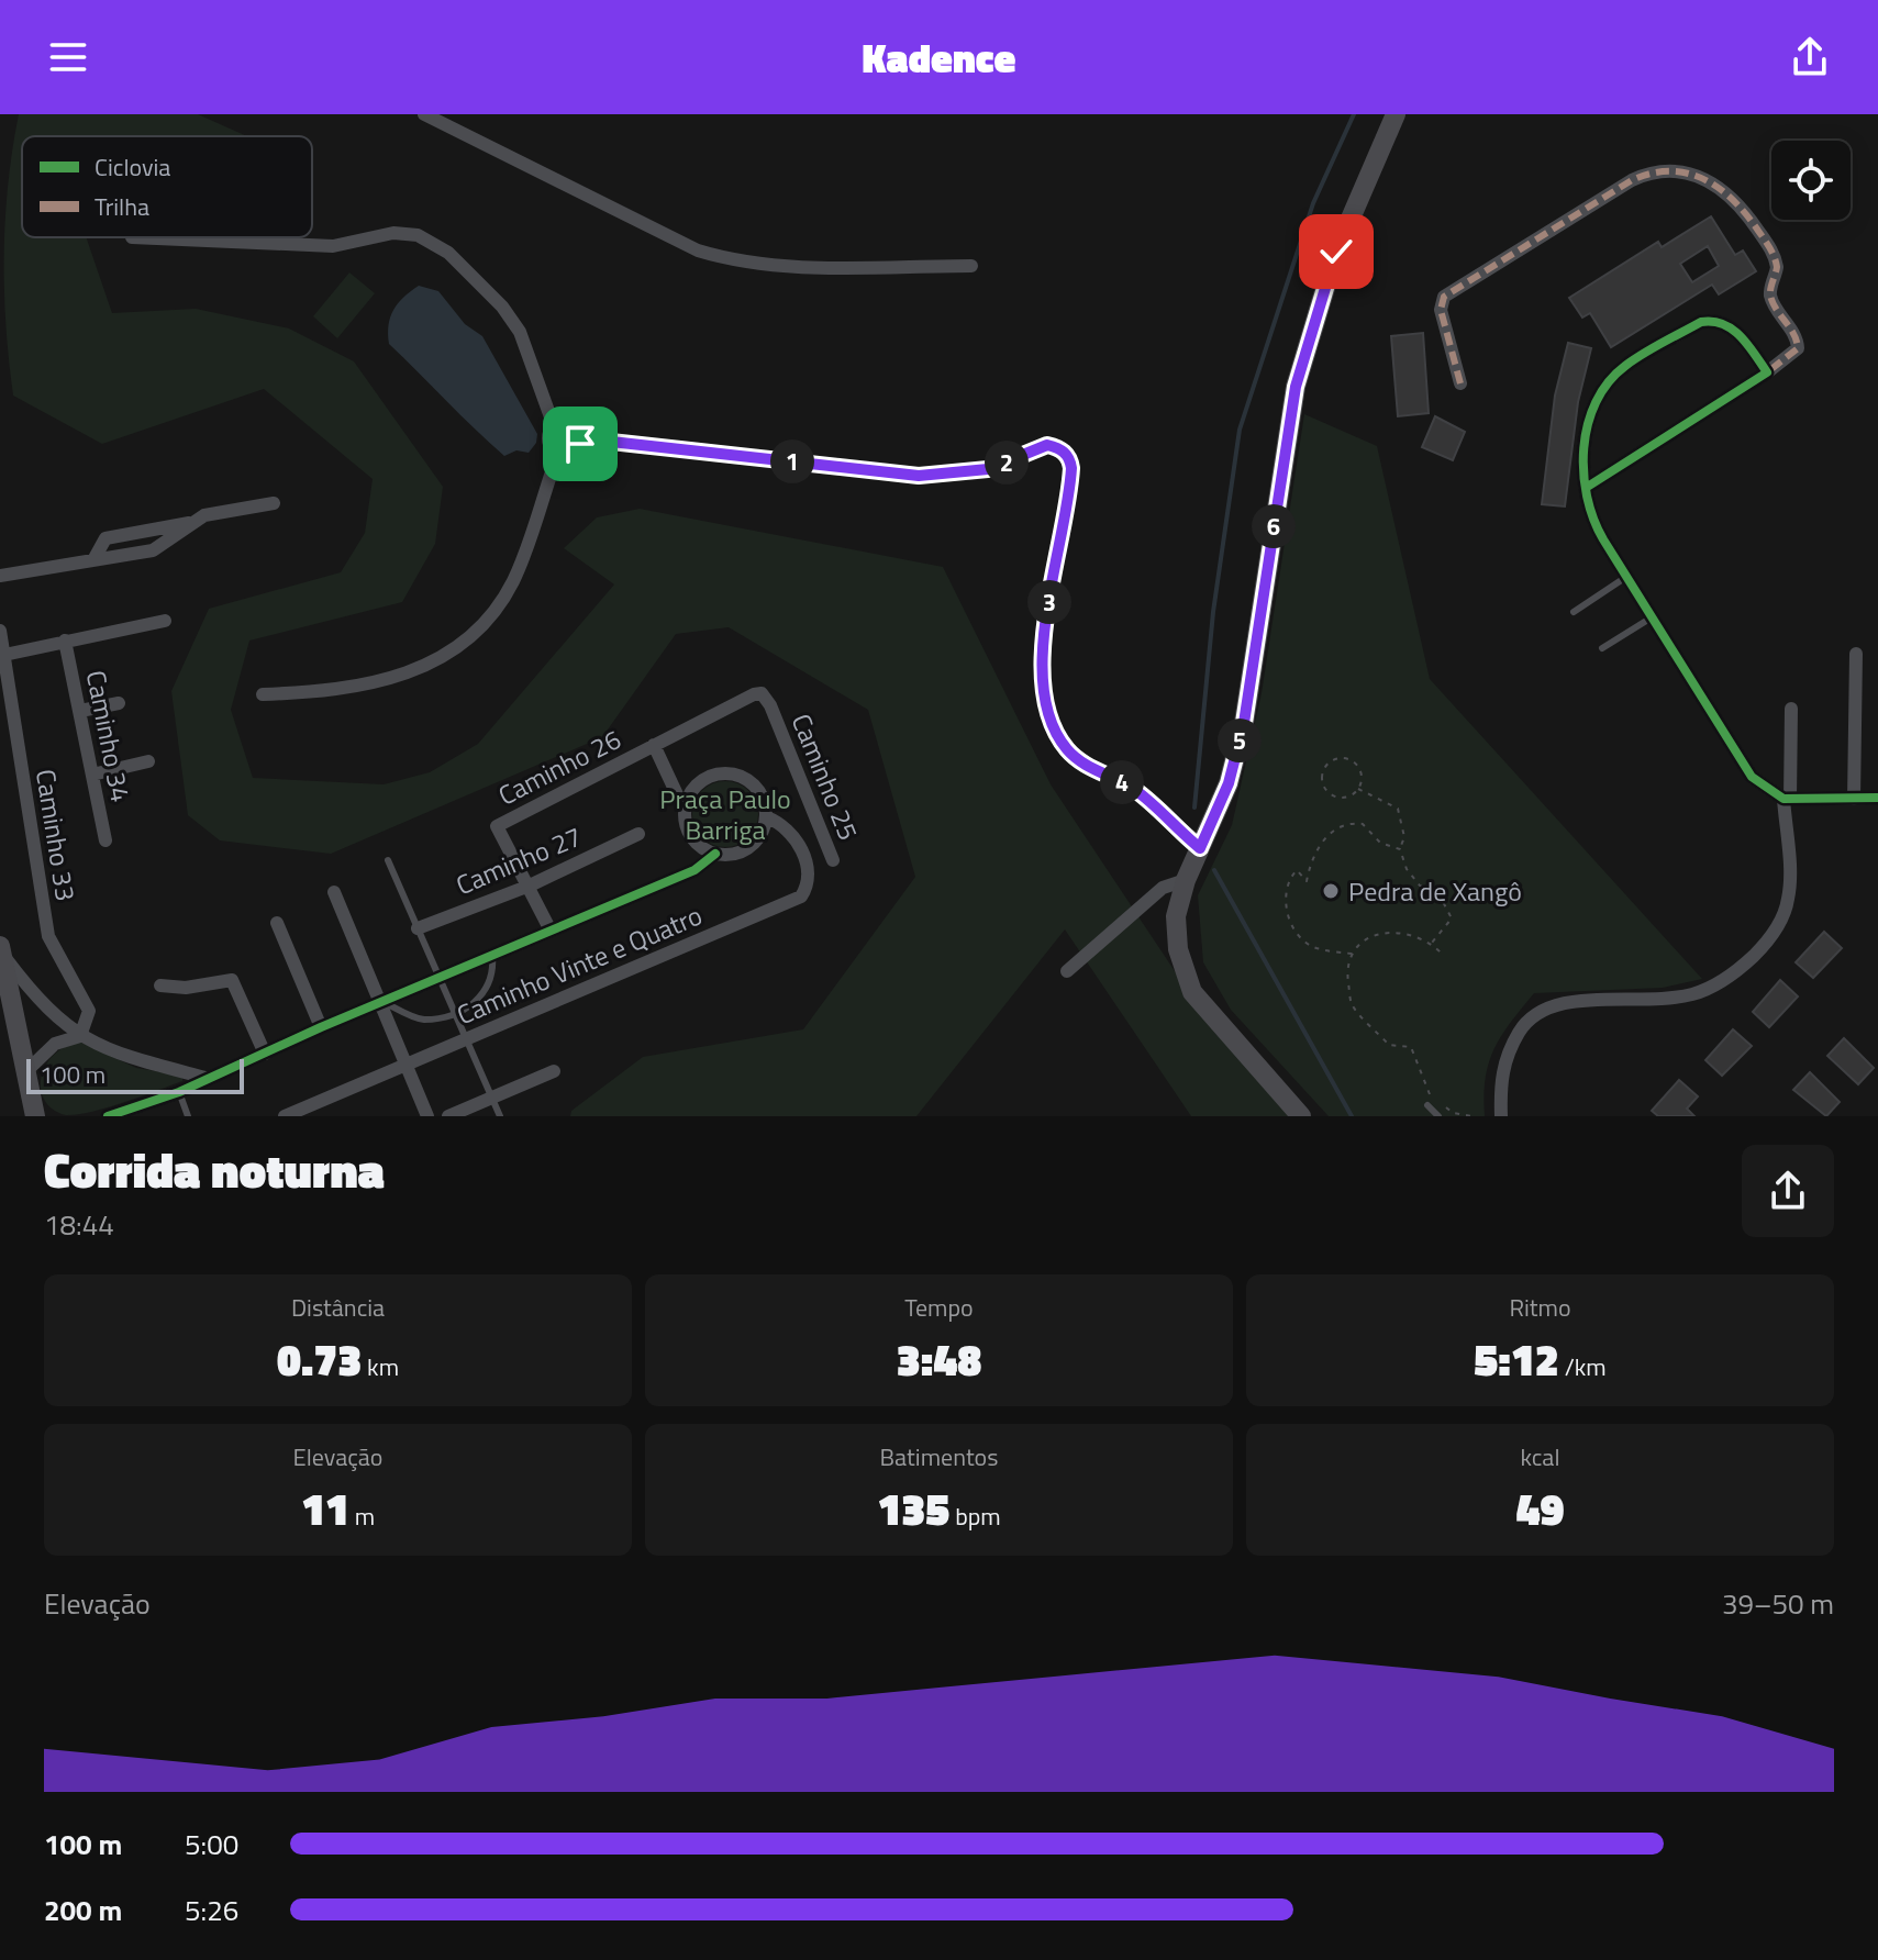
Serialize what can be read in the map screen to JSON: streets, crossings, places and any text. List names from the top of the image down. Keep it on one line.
{"streets":{"street":["Caminho 34","Caminho 26","Caminho 25","Caminho 33","Caminho 27","Caminho Vinte e Quatro"]},"crossings":[["Caminho 26","Caminho 25"],["Caminho 26","Caminho 27"]],"parks":["Praça Paulo Barriga"],"places":["Pedra de Xangô"],"legend":["Ciclovia","Trilha"],"scale_bar":"100 m","page":{"header":"Kadence","pins":["1","2","6","3","5","4"],"scale":"100 m","heading":["Corrida noturna","18:44"],"stats":[["Distância","0.73 km"],["Tempo","3:48"],["Ritmo","5:12 /km"],["Elevação","11 m"],["Batimentos","135 bpm"],["kcal","49"]],"chart":["Elevação","39–50 m"],"list":[{"name":"100 m","note":"5:00"},{"name":"200 m","note":"5:26"}]}}
